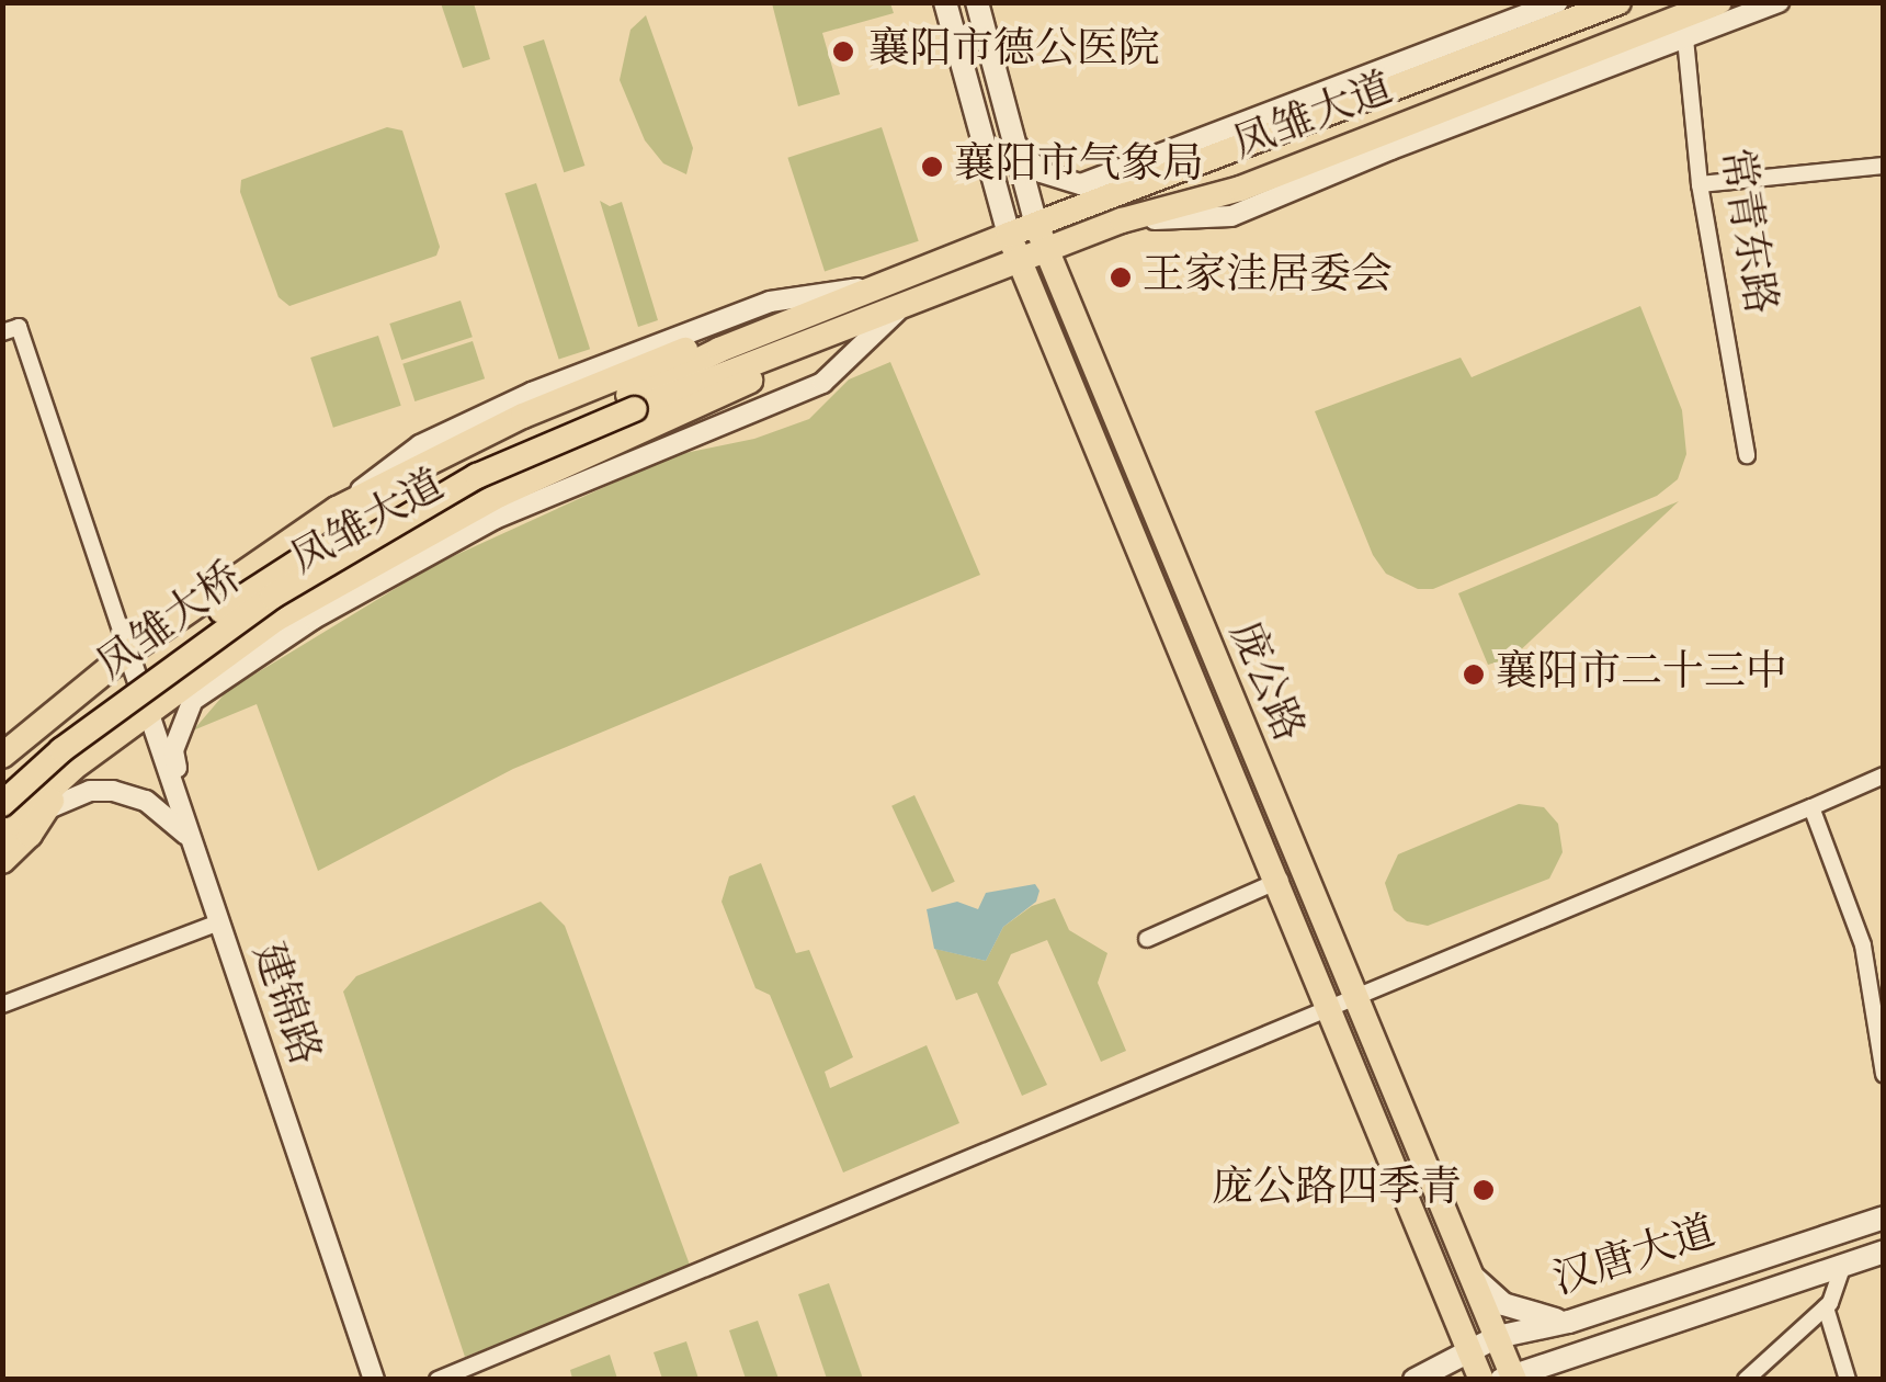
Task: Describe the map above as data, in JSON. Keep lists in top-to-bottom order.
{
  "streets": {
    "main road": [
      "凤雏大道",
      "凤雏大桥",
      "庞公路",
      "汉唐大道"
    ],
    "street": ["常青东路", "建锦路"]
  },
  "crossings": [
    ["凤雏大道", "常青东路"],
    ["凤雏大道", "凤雏大桥"],
    ["凤雏大道", "庞公路"],
    ["凤雏大道", "建锦路"],
    ["庞公路", "汉唐大道"]
  ],
  "places": [
    "襄阳市德公医院",
    "襄阳市气象局",
    "王家洼居委会",
    "襄阳市二十三中",
    "庞公路四季青"
  ]
}
